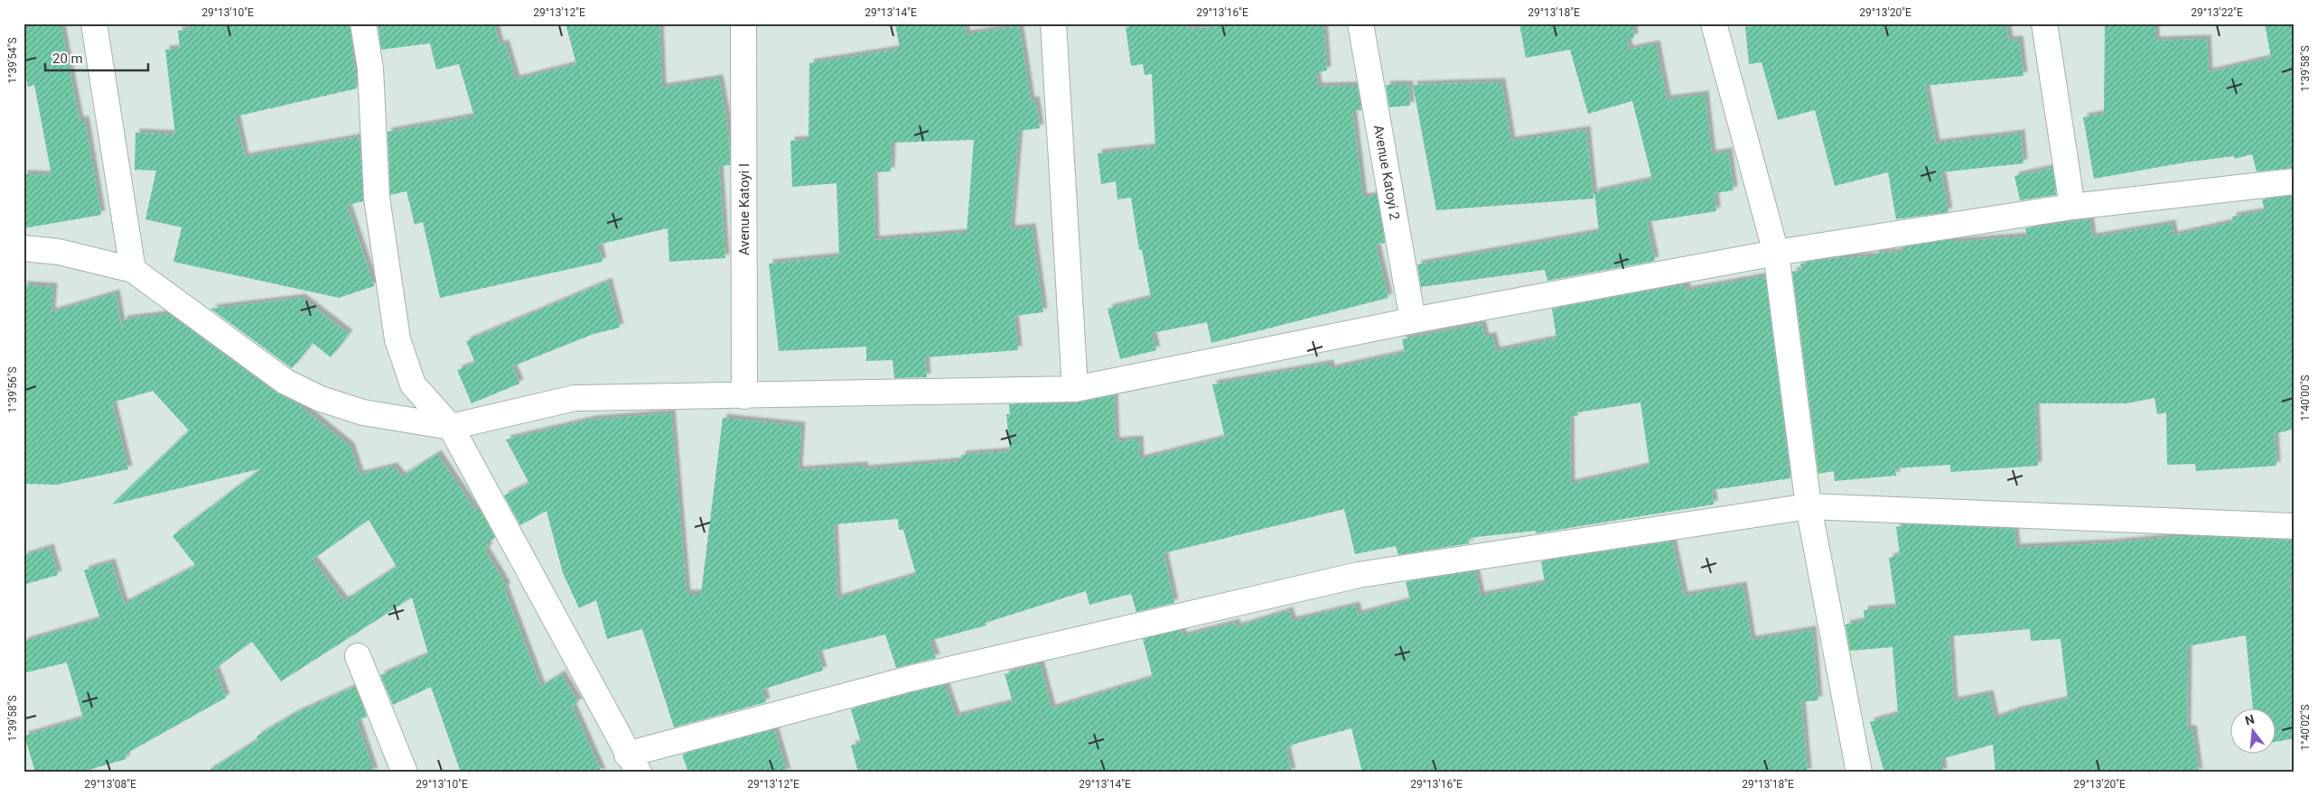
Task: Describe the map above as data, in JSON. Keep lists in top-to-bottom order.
{
  "streets": {
    "street": ["Avenue Katoyi 2", "Avenue Katoyi I"]
  },
  "scale_bar": "20 m",
  "north": "top",
  "coordinates": [
    "29°13'10\"E",
    "29°13'12\"E",
    "29°13'14\"E",
    "29°13'16\"E",
    "29°13'18\"E",
    "29°13'20\"E",
    "29°13'22\"E",
    "1°39'54\"S",
    "1°39'58\"S",
    "1°39'56\"S",
    "1°40'00\"S",
    "1°40'02\"S",
    "29°13'08\"E"
  ]
}
